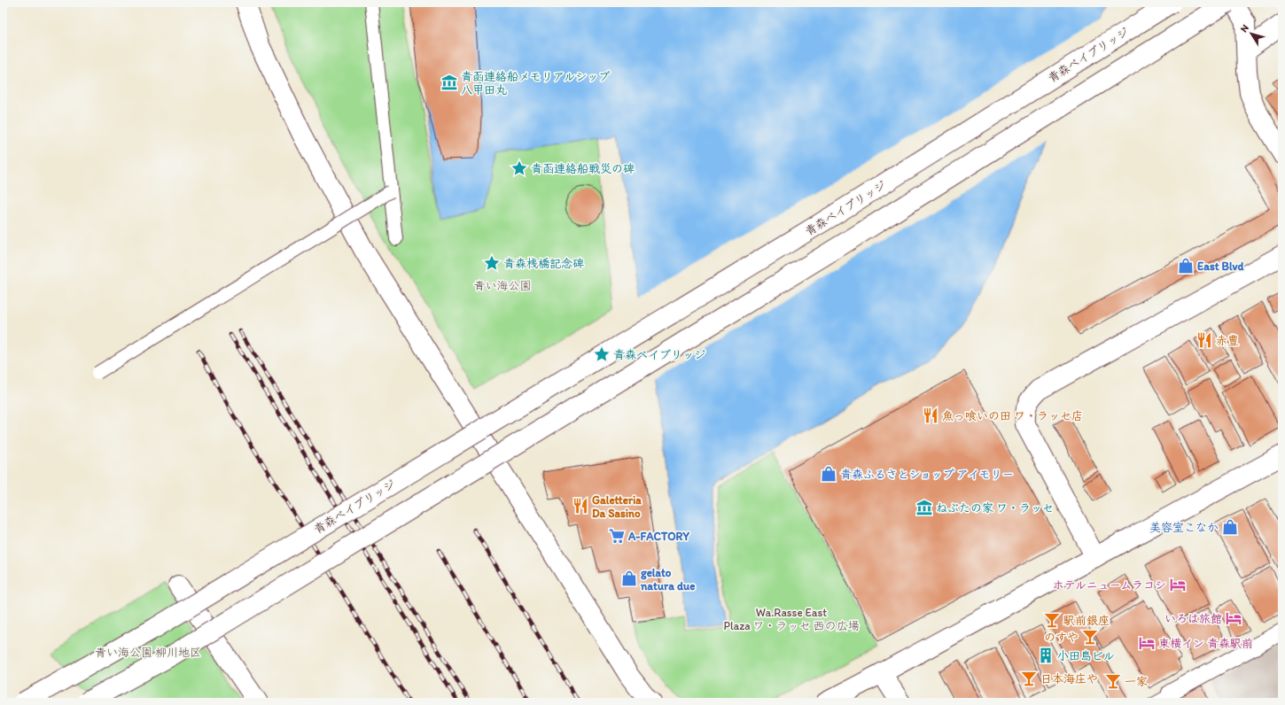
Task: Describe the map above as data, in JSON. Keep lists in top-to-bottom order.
{
  "streets": {
    "street": ["青森ベイブリッジ"]
  },
  "parks": ["青い海公園", "Wa.Rasse East Plaza ワ・ラッセ 西の広場", "青い海公園 柳川地区"],
  "places": {
    "museum": ["青函連絡船メモリアルシップ 八甲田丸", "ねぶたの家 ワ・ラッセ"],
    "place": ["青函連絡船戦災の碑", "青森桟橋記念碑", "青森ベイブリッジ"],
    "shop": [
      "East Blvd",
      "青森ふるさとショップ アイモリー",
      "美容室こなか",
      "gelato natura due"
    ],
    "restaurant": ["赤豊", "魚っ喰いの田 ワ・ラッセ店", "Galetteria Da Sasino"],
    "supermarket": ["A-FACTORY"],
    "hotel": ["ホテルニュームラコシ", "いろは旅館", "東横イン 青森駅前"],
    "bar": [
      "駅前銀座",
      "のすや",
      "日本海庄や",
      "一家"
    ],
    "building": ["小田島ビル"]
  },
  "north": "top left"
}
